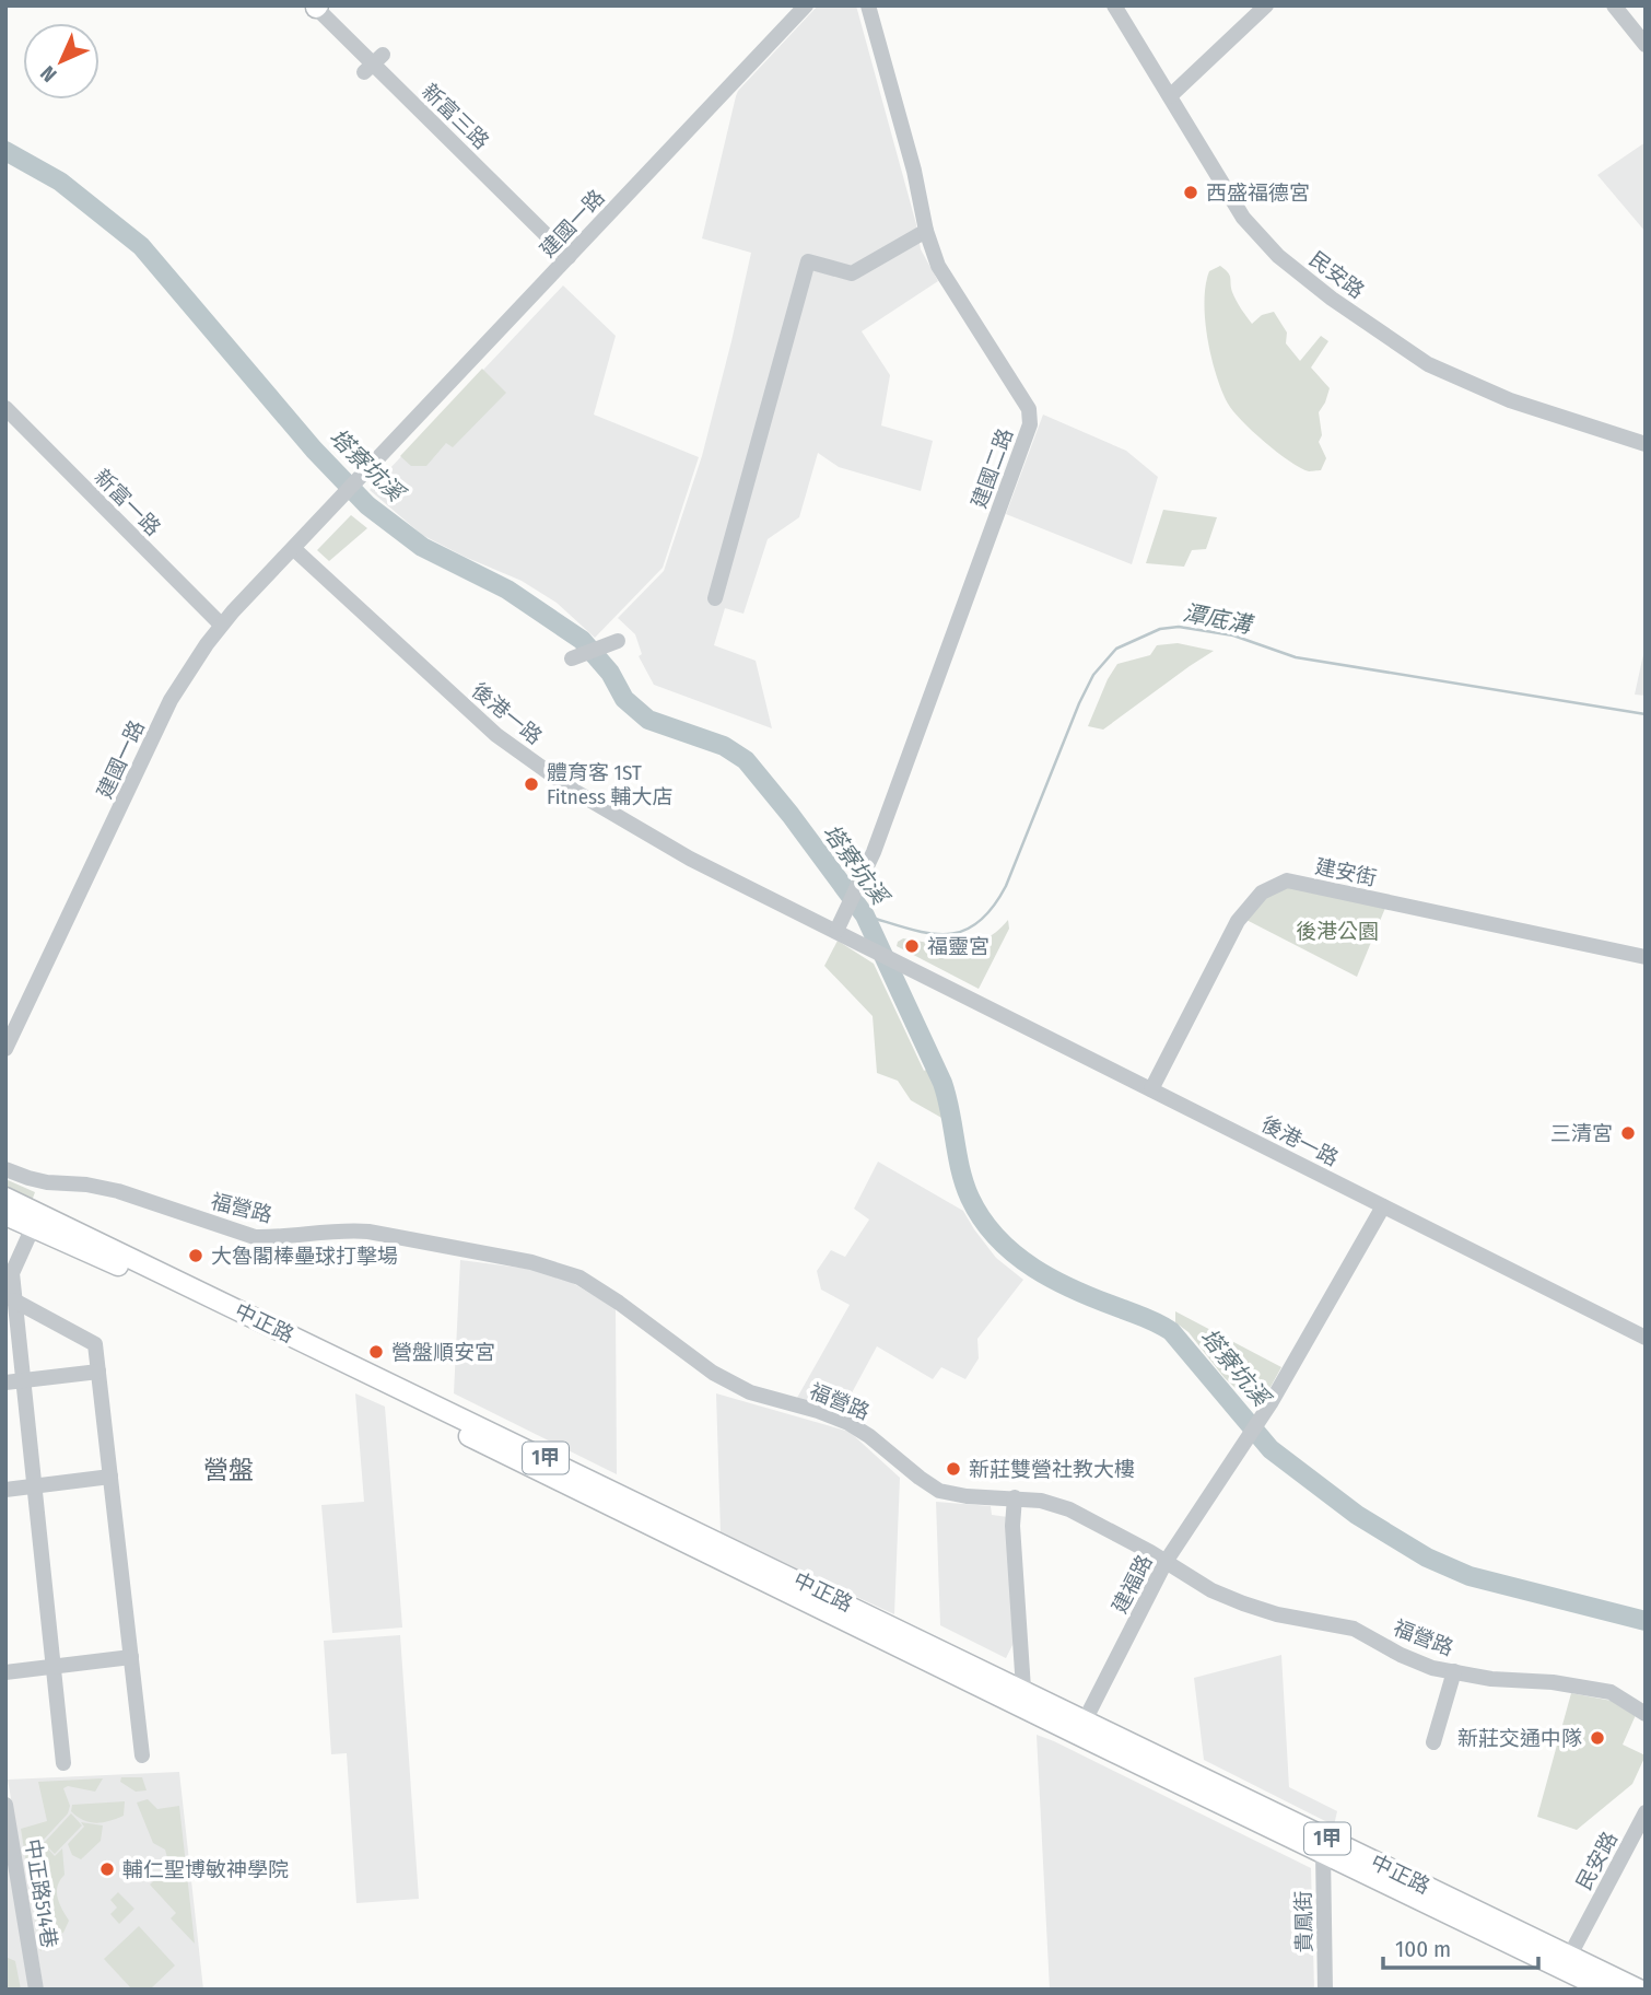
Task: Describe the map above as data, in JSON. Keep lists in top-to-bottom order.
{
  "streets": {
    "main road": ["中正路", "1甲"],
    "street": [
      "新富三路",
      "建國一路",
      "民安路",
      "建國二路",
      "新富一路",
      "後港一路",
      "建安街",
      "福營路",
      "建福路",
      "中正路514巷",
      "貴鳳街"
    ]
  },
  "crossings": [
    ["新富三路", "建國一路"],
    ["建國一路", "新富一路"],
    ["建國一路", "後港一路"],
    ["民安路", "中正路"],
    ["建國二路", "後港一路"],
    ["後港一路", "建安街"],
    ["後港一路", "建福路"],
    ["福營路", "建福路"],
    ["中正路", "建福路"],
    ["中正路", "貴鳳街"]
  ],
  "districts": ["營盤"],
  "water": ["塔寮坑溪", "潭底溝"],
  "parks": ["後港公園"],
  "places": [
    "西盛福德宮",
    "體育客 1ST Fitness 輔大店",
    "福靈宮",
    "三清宮",
    "大魯閣棒壘球打擊場",
    "營盤順安宮",
    "新莊雙營社教大樓",
    "新莊交通中隊",
    "輔仁聖博敏神學院"
  ],
  "scale_bar": "100 m",
  "north": "bottom left"
}
